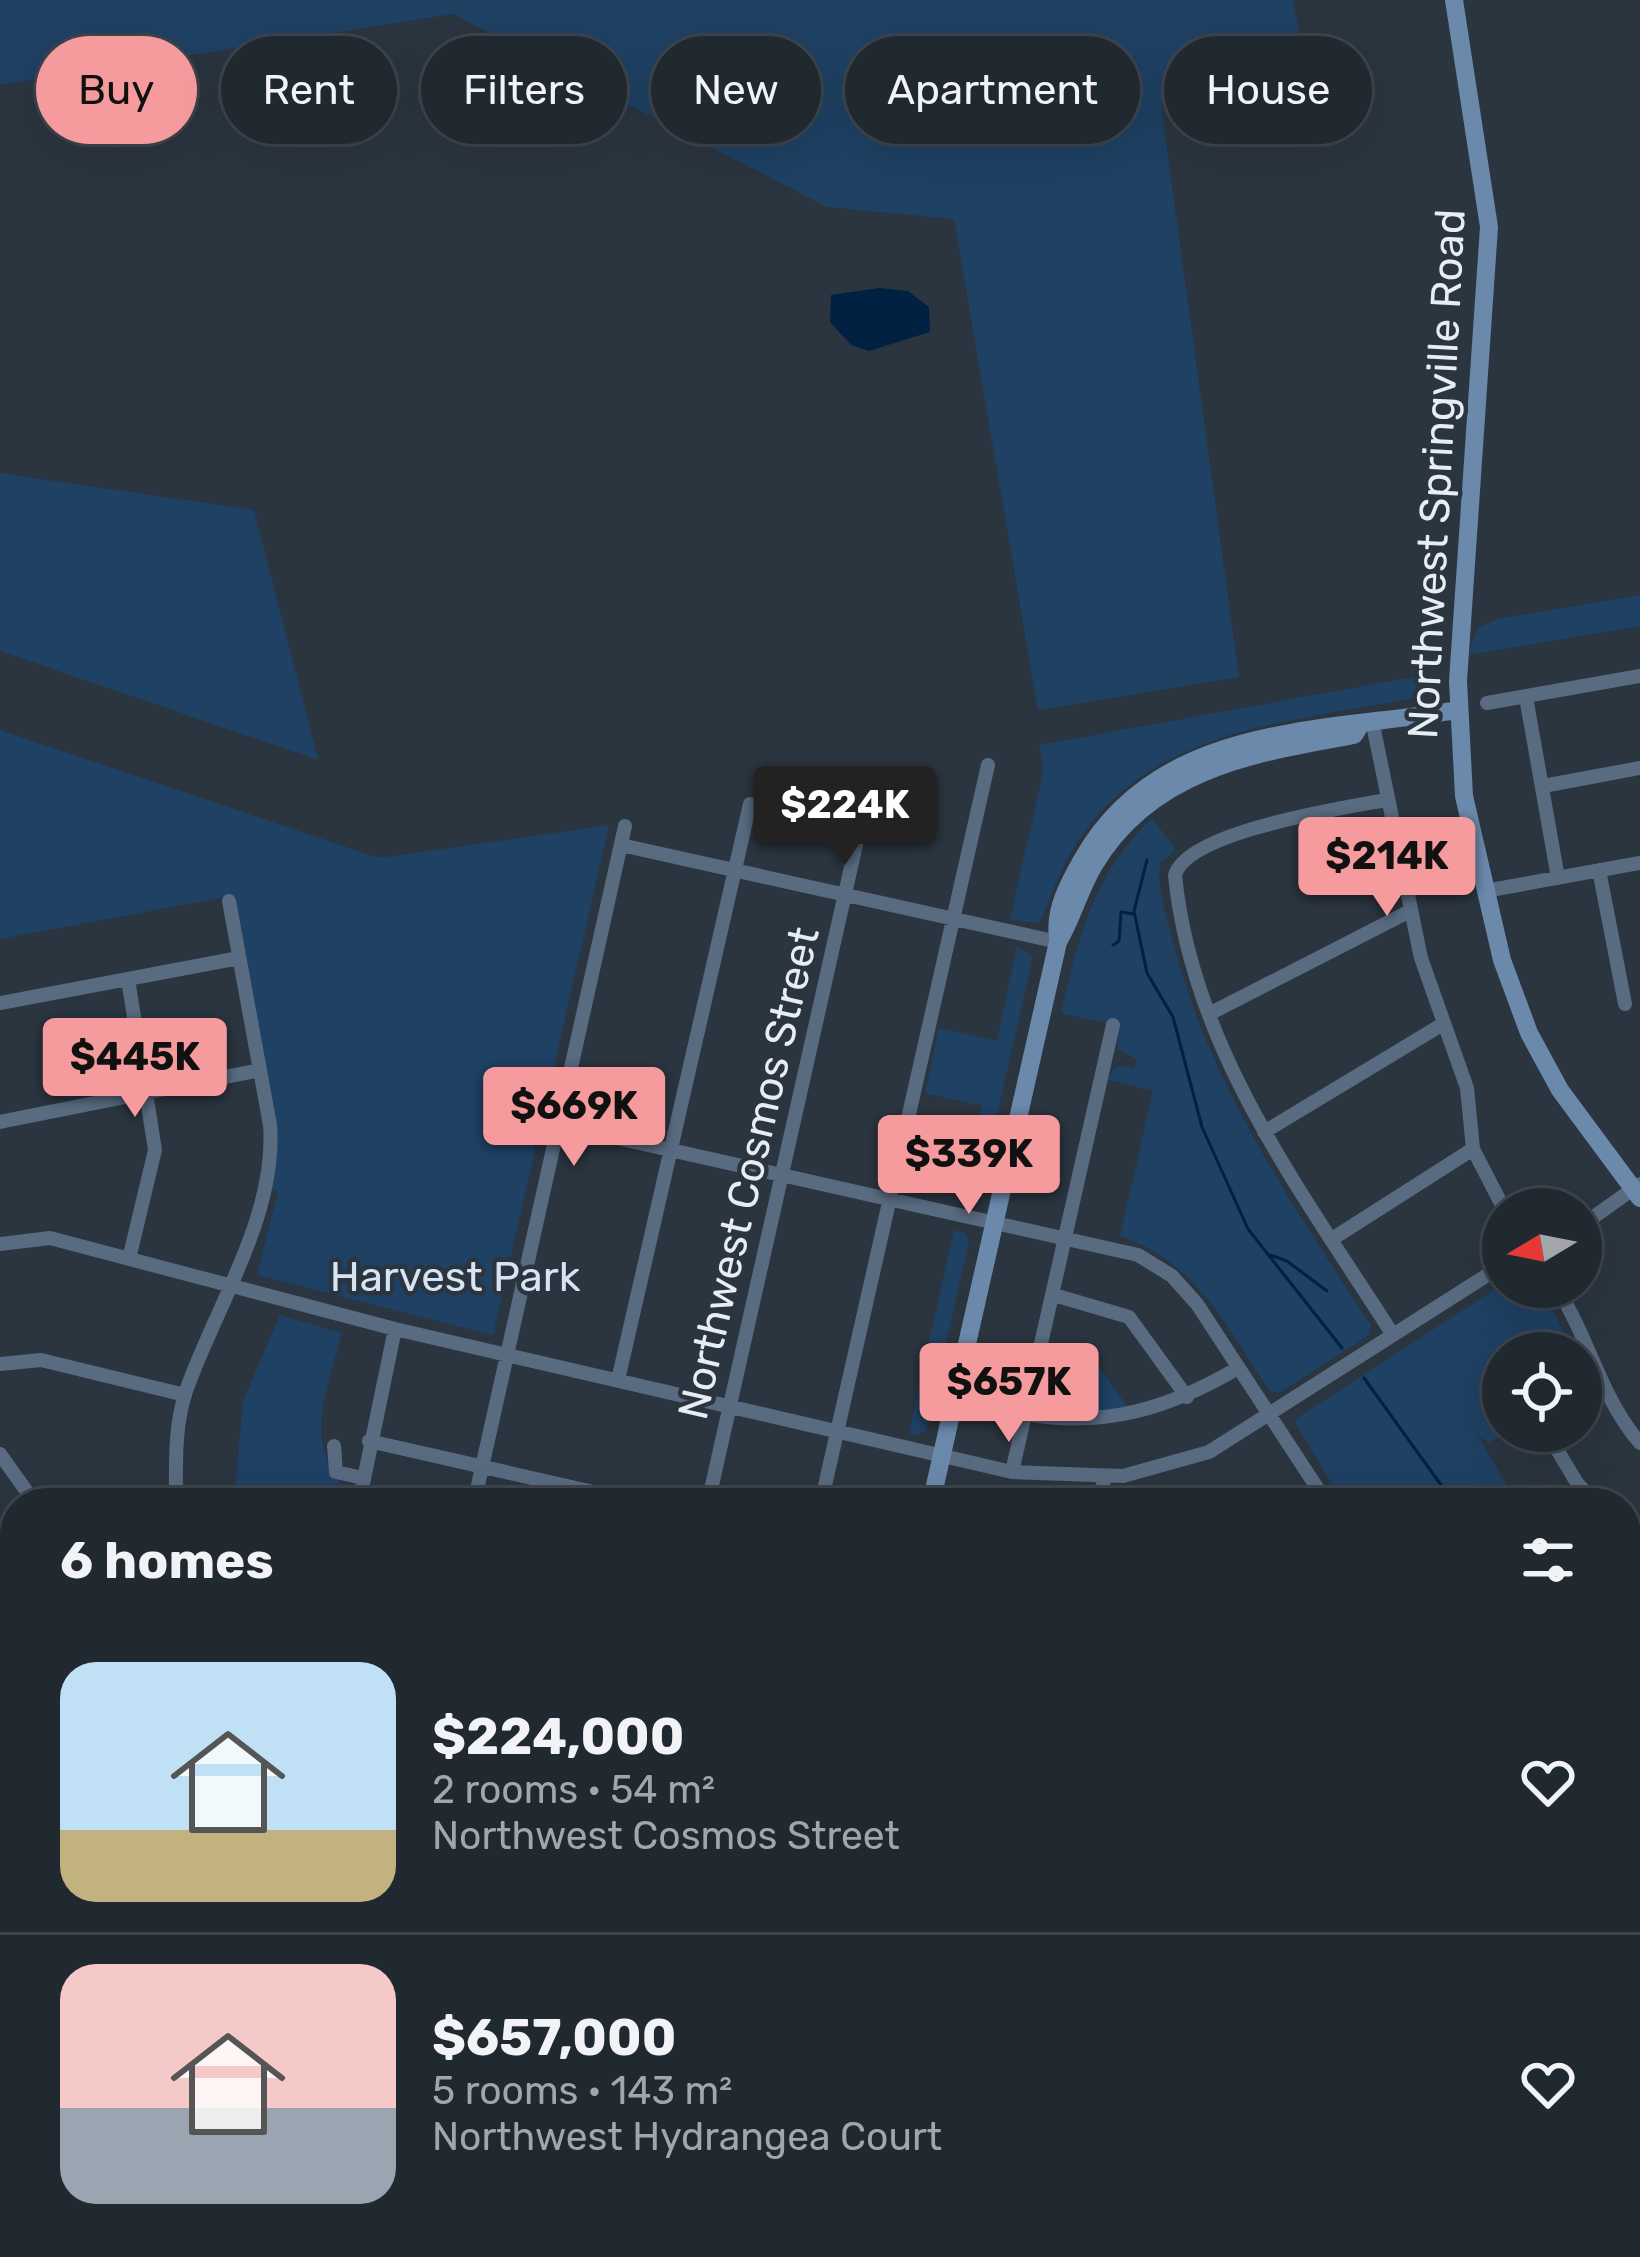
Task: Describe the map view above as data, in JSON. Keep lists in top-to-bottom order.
{
  "streets": {
    "street": ["Northwest Springville Road", "Northwest Cosmos Street"]
  },
  "parks": ["Harvest Park"],
  "north": "left",
  "page": {
    "chip": [
      "Buy",
      "Rent",
      "Filters",
      "New",
      "Apartment",
      "House"
    ],
    "price": [
      "$224K",
      "$214K",
      "$445K",
      "$669K",
      "$339K",
      "$657K"
    ],
    "heading": "6 homes",
    "list": [
      {
        "name": "$224,000",
        "note": "2 rooms · 54 m² · Northwest Cosmos Street"
      },
      {
        "name": "$657,000",
        "note": "5 rooms · 143 m² · Northwest Hydrangea Court"
      }
    ]
  }
}
